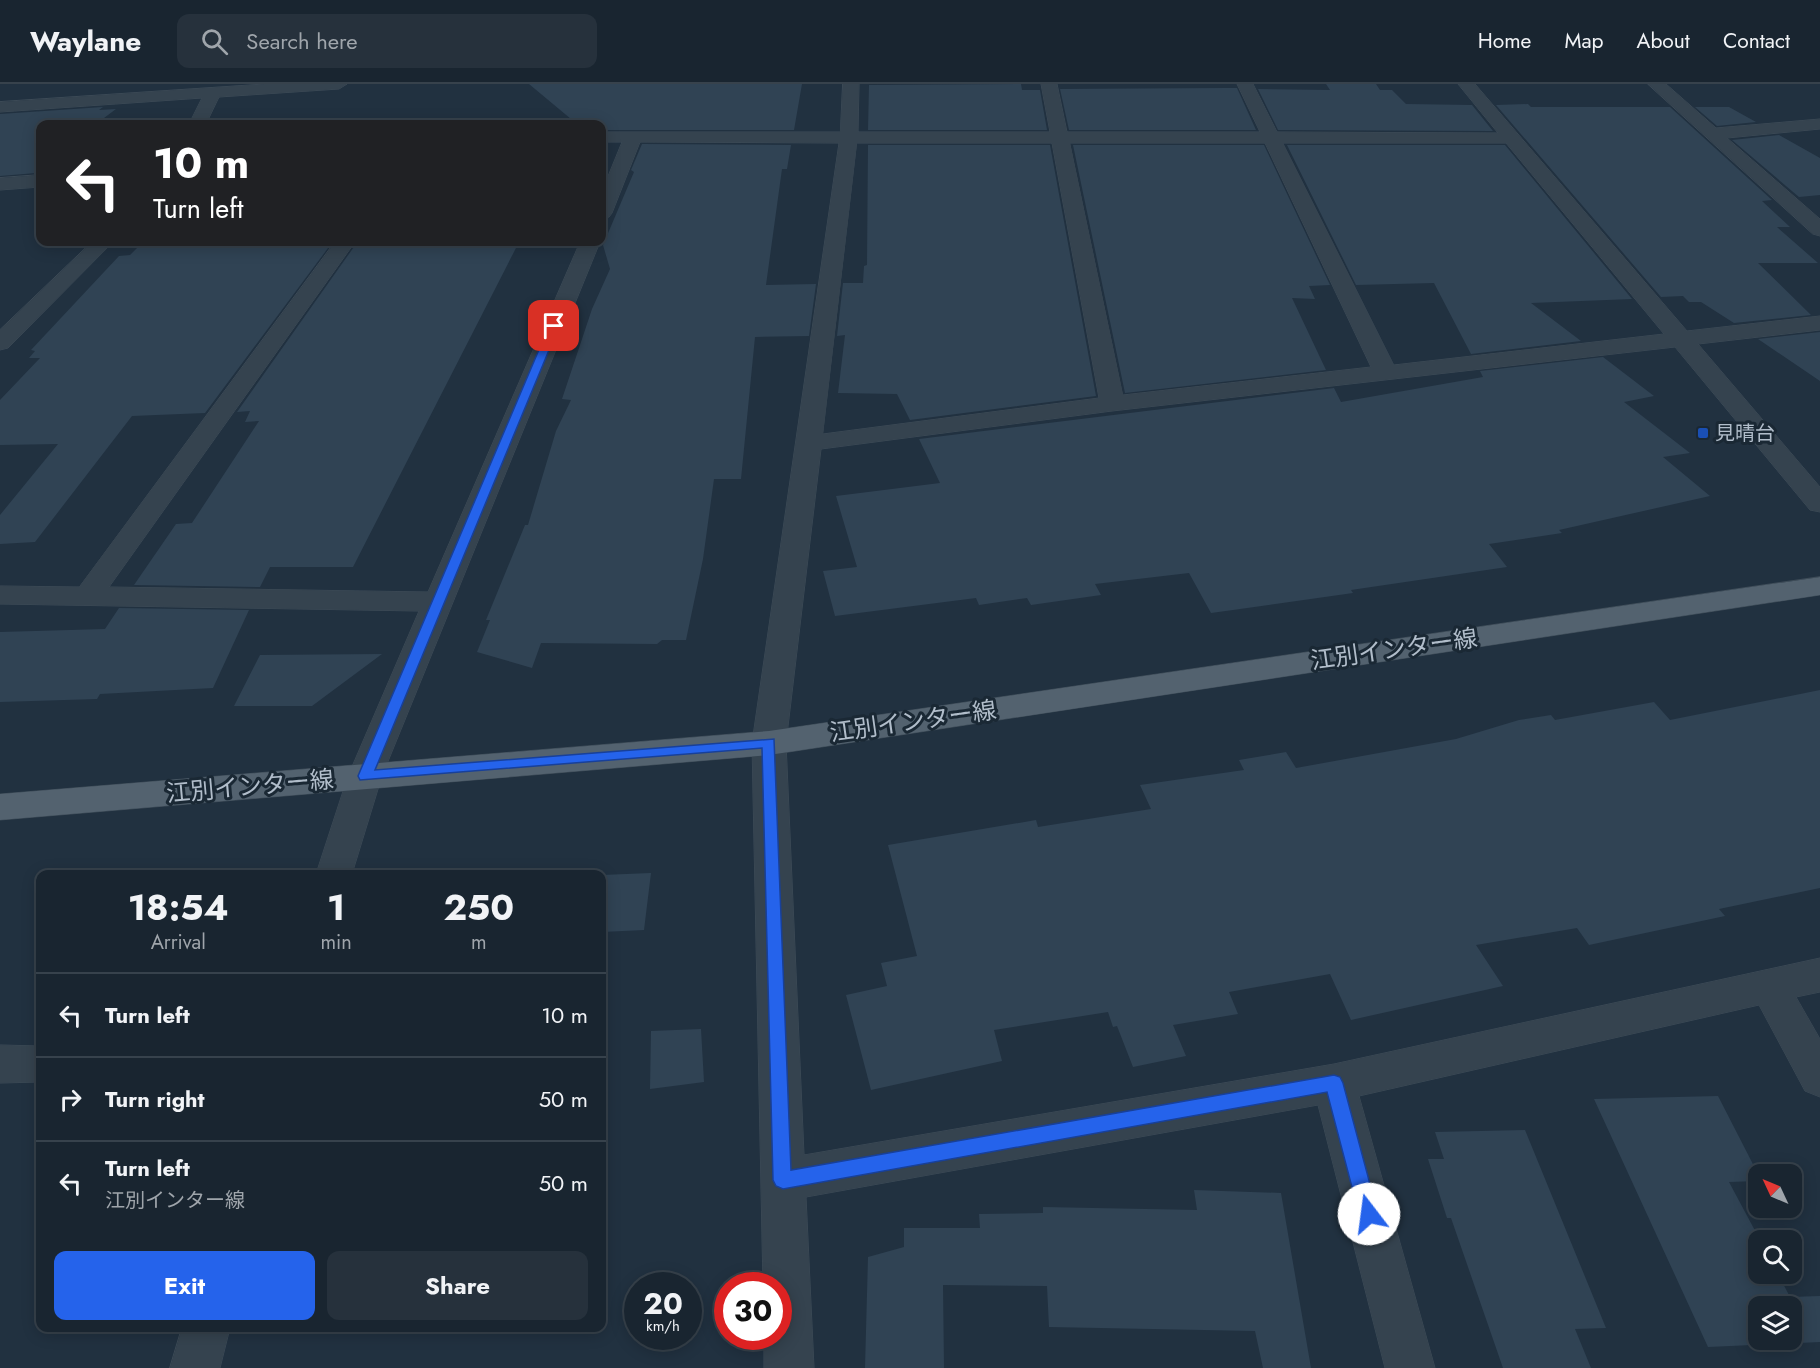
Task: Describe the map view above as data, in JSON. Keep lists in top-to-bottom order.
{
  "streets": {
    "main road": ["江別インター線"]
  },
  "places": {
    "transit": ["見晴台"]
  },
  "north": "top left",
  "page": {
    "header": "Waylane",
    "search": "Search here",
    "nav": [
      "Home",
      "Map",
      "About",
      "Contact"
    ],
    "turn": ["10 m", "Turn left"],
    "eta": [
      "18:54",
      "Arrival",
      "1",
      "min",
      "250",
      "m"
    ],
    "list": [
      {
        "name": "Turn left",
        "value": "10 m"
      },
      {
        "name": "Turn right",
        "value": "50 m"
      },
      {
        "name": "Turn left",
        "note": "江別インター線",
        "value": "50 m"
      }
    ],
    "buttons": ["Exit", "Share"],
    "speed": "20 km/h",
    "limit": "30"
  }
}
